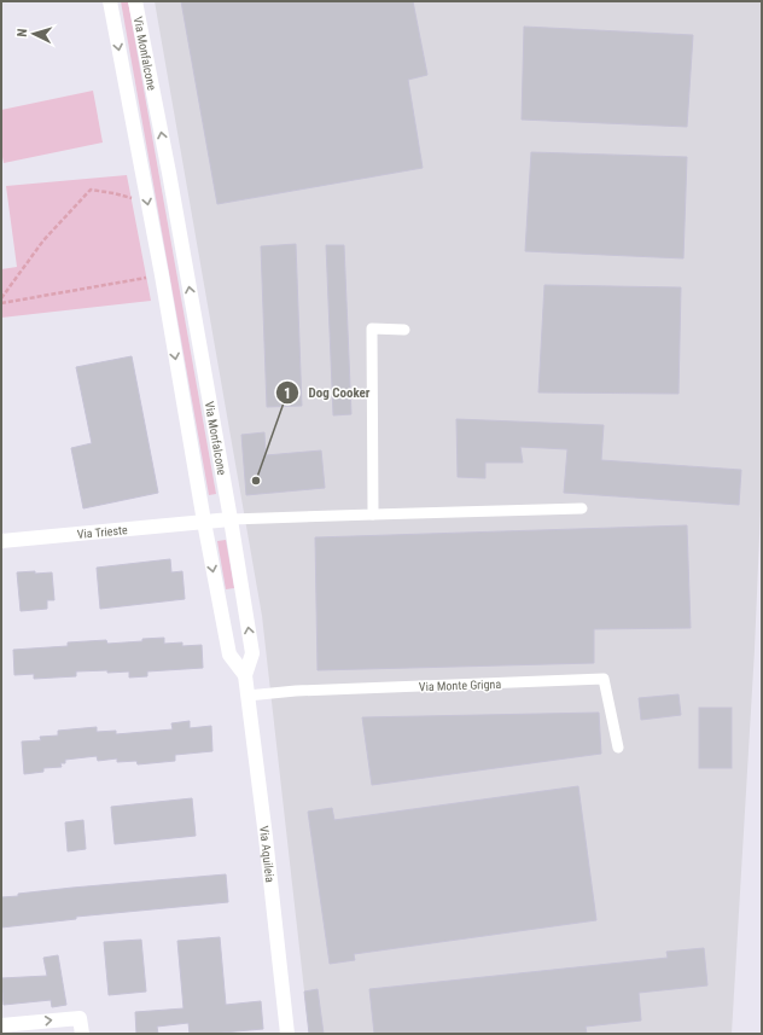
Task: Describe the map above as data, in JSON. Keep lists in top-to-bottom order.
{
  "streets": {
    "street": ["Via Monfalcone", "Via Trieste", "Via Aquileia"],
    "lane": ["Via Monte Grigna"]
  },
  "crossings": [
    ["Via Monfalcone", "Via Trieste"],
    ["Via Trieste", "Via Aquileia"],
    ["Via Monte Grigna", "Via Aquileia"]
  ],
  "places": ["Dog Cooker"],
  "north": "left"
}
